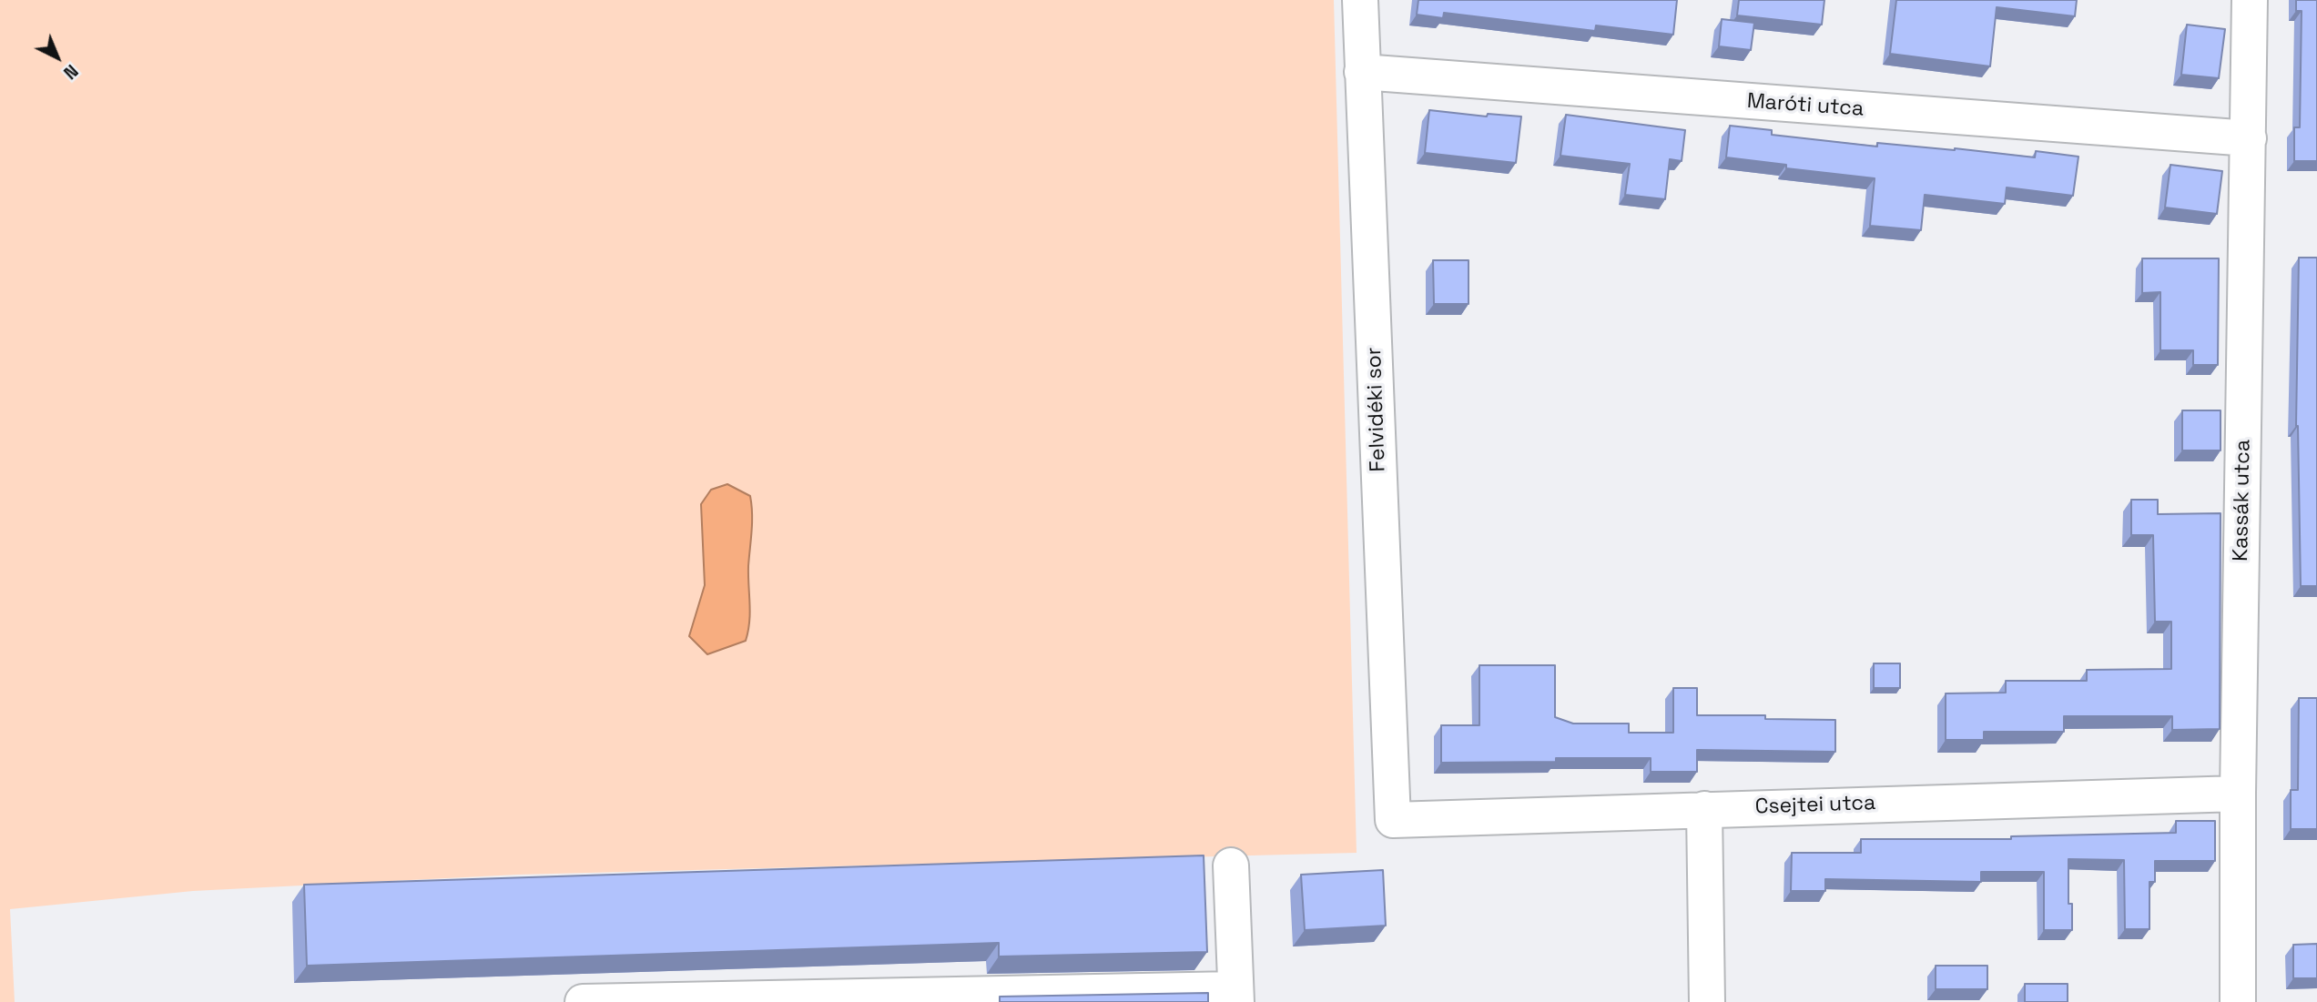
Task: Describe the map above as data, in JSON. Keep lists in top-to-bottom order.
{
  "streets": {
    "street": [
      "Maróti utca",
      "Felvidéki sor",
      "Kassák utca",
      "Csejtei utca"
    ]
  },
  "crossings": [
    ["Maróti utca", "Felvidéki sor"],
    ["Maróti utca", "Kassák utca"],
    ["Felvidéki sor", "Csejtei utca"],
    ["Kassák utca", "Csejtei utca"]
  ],
  "north": "bottom right"
}
